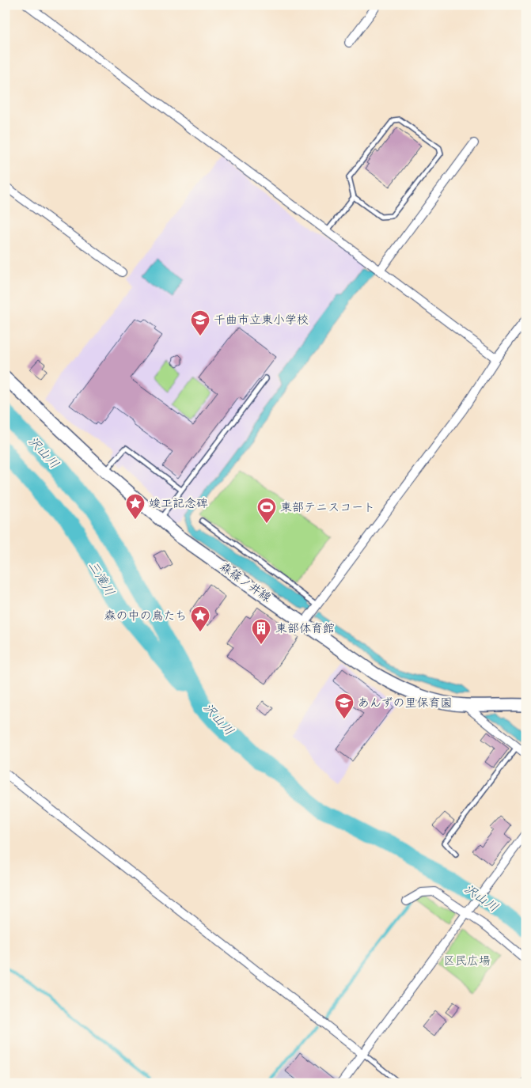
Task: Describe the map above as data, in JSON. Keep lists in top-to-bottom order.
{
  "streets": {
    "main road": ["森篠ノ井線"]
  },
  "water": ["沢山川", "三滝川"],
  "parks": ["区民広場"],
  "places": {
    "school or university": ["千曲市立東小学校", "あんずの里保育園"],
    "place": ["竣工記念碑", "森の中の鳥たち"],
    "sports": ["東部テニスコート"],
    "building": ["東部体育館"]
  }
}
